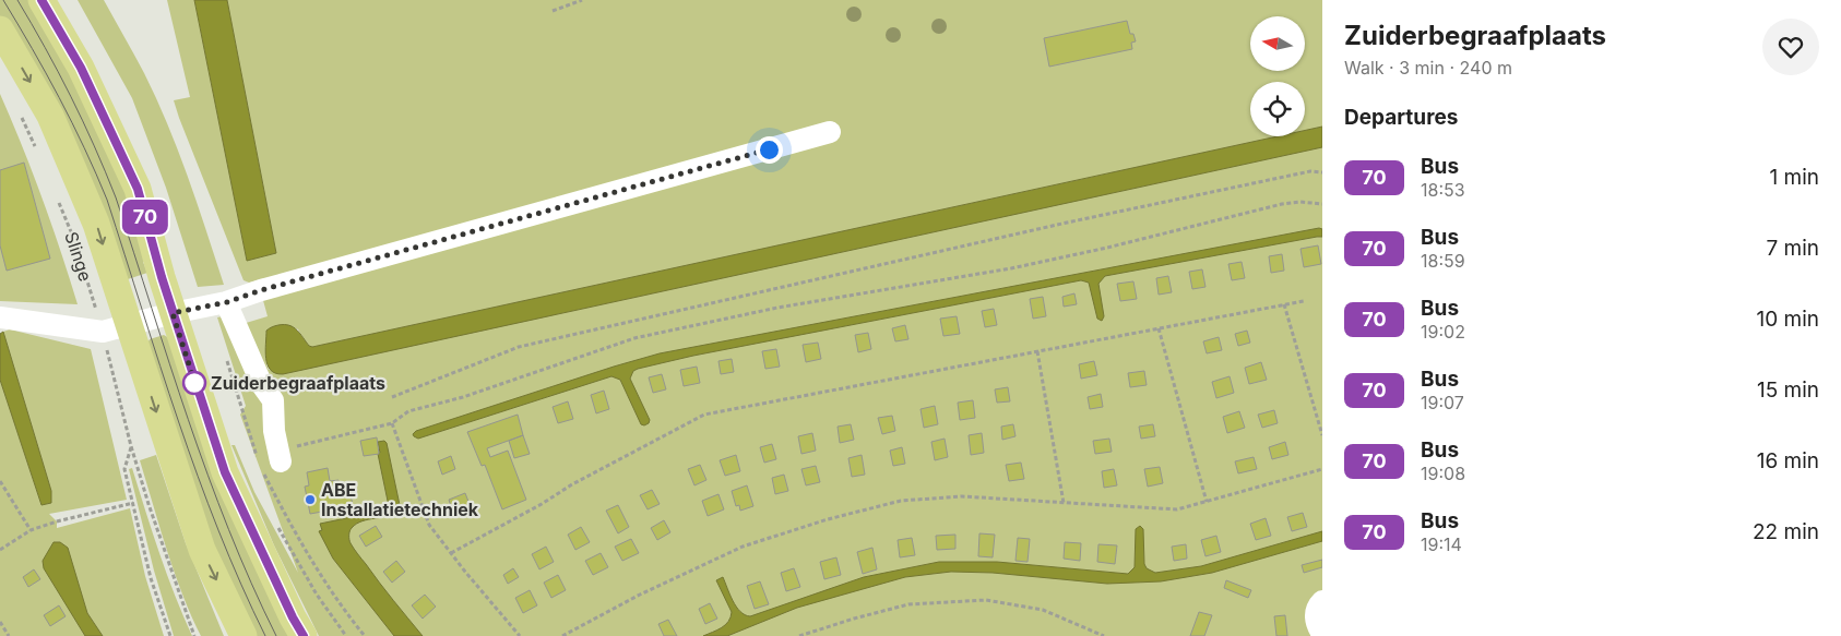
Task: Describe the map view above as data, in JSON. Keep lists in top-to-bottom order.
{
  "streets": {
    "main road": ["Slinge"]
  },
  "places": ["Zuiderbegraafplaats", "ABE Installatietechniek"],
  "lines": ["bus line 70"],
  "north": "left",
  "page": {
    "on_map": "70",
    "heading": [
      ["Zuiderbegraafplaats", "Walk · 3 min · 240 m"],
      "Departures"
    ],
    "list": [
      {
        "mark": "70",
        "name": "Bus",
        "note": "18:53",
        "value": "1 min"
      },
      {
        "mark": "70",
        "name": "Bus",
        "note": "18:59",
        "value": "7 min"
      },
      {
        "mark": "70",
        "name": "Bus",
        "note": "19:02",
        "value": "10 min"
      },
      {
        "mark": "70",
        "name": "Bus",
        "note": "19:07",
        "value": "15 min"
      },
      {
        "mark": "70",
        "name": "Bus",
        "note": "19:08",
        "value": "16 min"
      },
      {
        "mark": "70",
        "name": "Bus",
        "note": "19:14",
        "value": "22 min"
      }
    ]
  }
}
